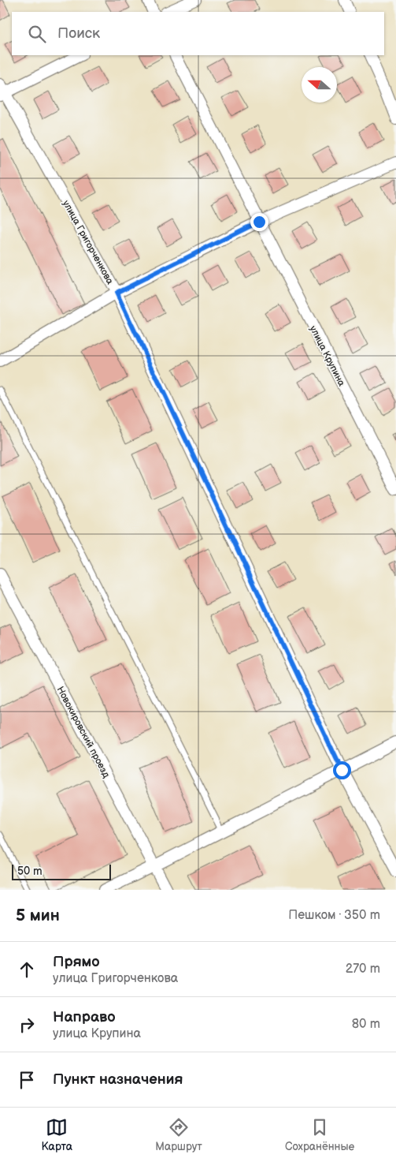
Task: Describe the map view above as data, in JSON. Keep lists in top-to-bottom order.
{
  "streets": {
    "street": ["улица Григорченкова", "улица Крупина", "Новокировский проезд"]
  },
  "scale_bar": "50 m",
  "north": "left",
  "page": {
    "search": "Поиск",
    "scale": "50 m",
    "heading": ["5 мин", "Пешком · 350 m"],
    "list": [
      ["Прямо", "улица Григорченкова", "270 m"],
      ["Направо", "улица Крупина", "80 m"],
      "Пункт назначения"
    ],
    "nav": ["Карта", "Маршрут", "Сохранённые"]
  }
}
